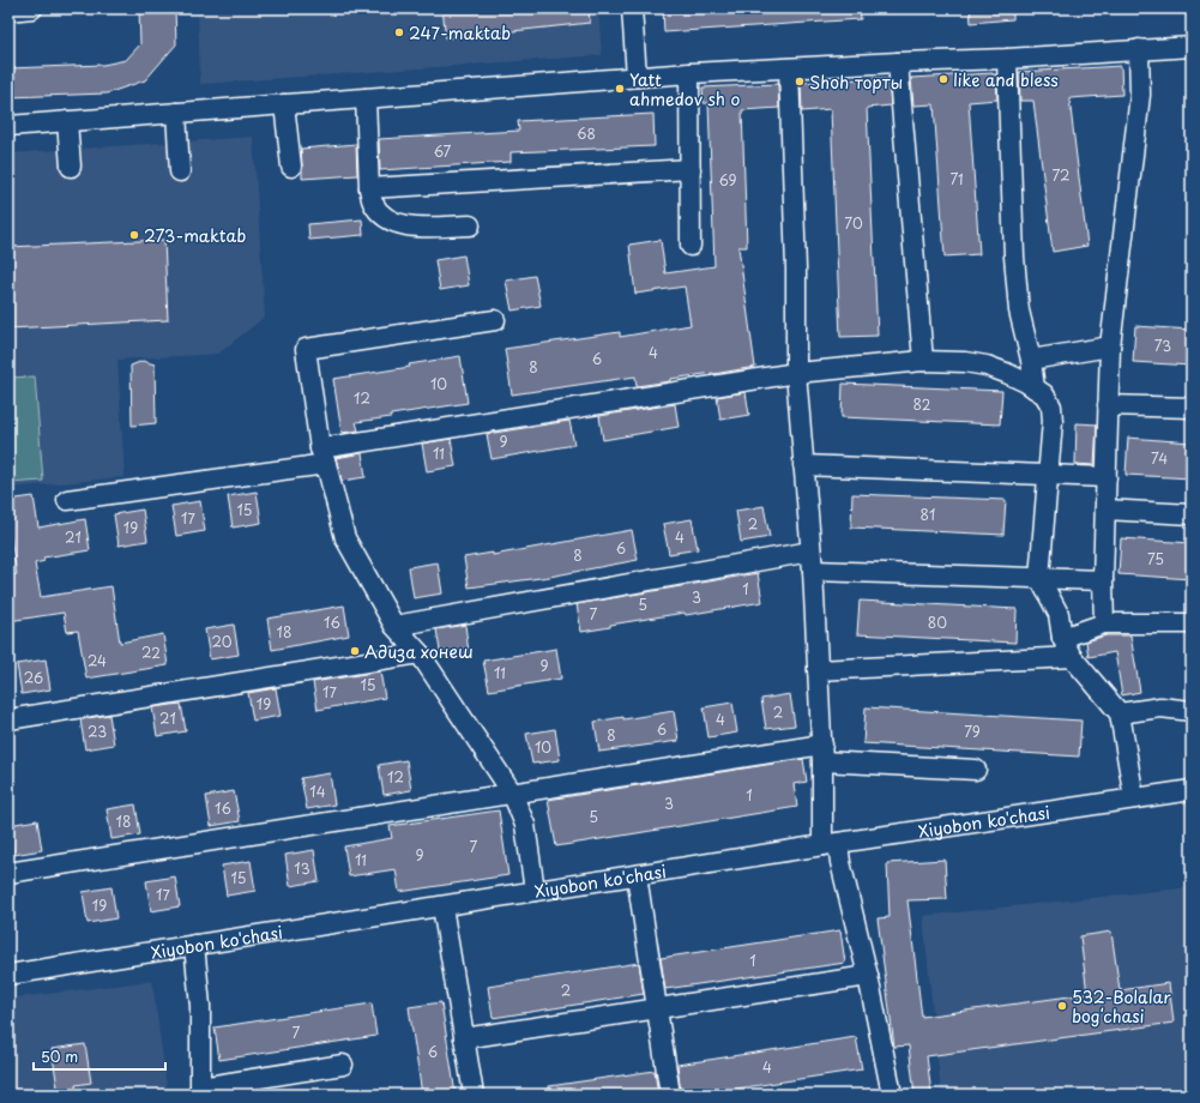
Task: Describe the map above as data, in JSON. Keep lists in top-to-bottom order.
{
  "streets": {
    "street": ["Xiyobon ko'chasi"]
  },
  "places": [
    "247-maktab",
    "like and bless",
    "Shoh торты",
    "Yatt ahmedov sh o",
    "273-maktab",
    "Адиза хонеш",
    "532-Bolalar bogʻchasi"
  ],
  "house_numbers": [
    "68",
    "67",
    "72",
    "71",
    "69",
    "70",
    "73",
    "4",
    "6",
    "8",
    "10",
    "12",
    "82",
    "9",
    "11",
    "74",
    "15",
    "81",
    "17",
    "2",
    "19",
    "21",
    "4",
    "6",
    "8",
    "75",
    "1",
    "3",
    "5",
    "7",
    "16",
    "80",
    "18",
    "20",
    "22",
    "24",
    "9",
    "11",
    "26",
    "15",
    "17",
    "19",
    "2",
    "21",
    "4",
    "6",
    "23",
    "79",
    "8",
    "10",
    "12",
    "14",
    "1",
    "3",
    "16",
    "5",
    "18",
    "7",
    "9",
    "11",
    "13",
    "15",
    "17",
    "19",
    "1",
    "2",
    "7",
    "6",
    "4"
  ],
  "scale_bar": "50 m"
}
